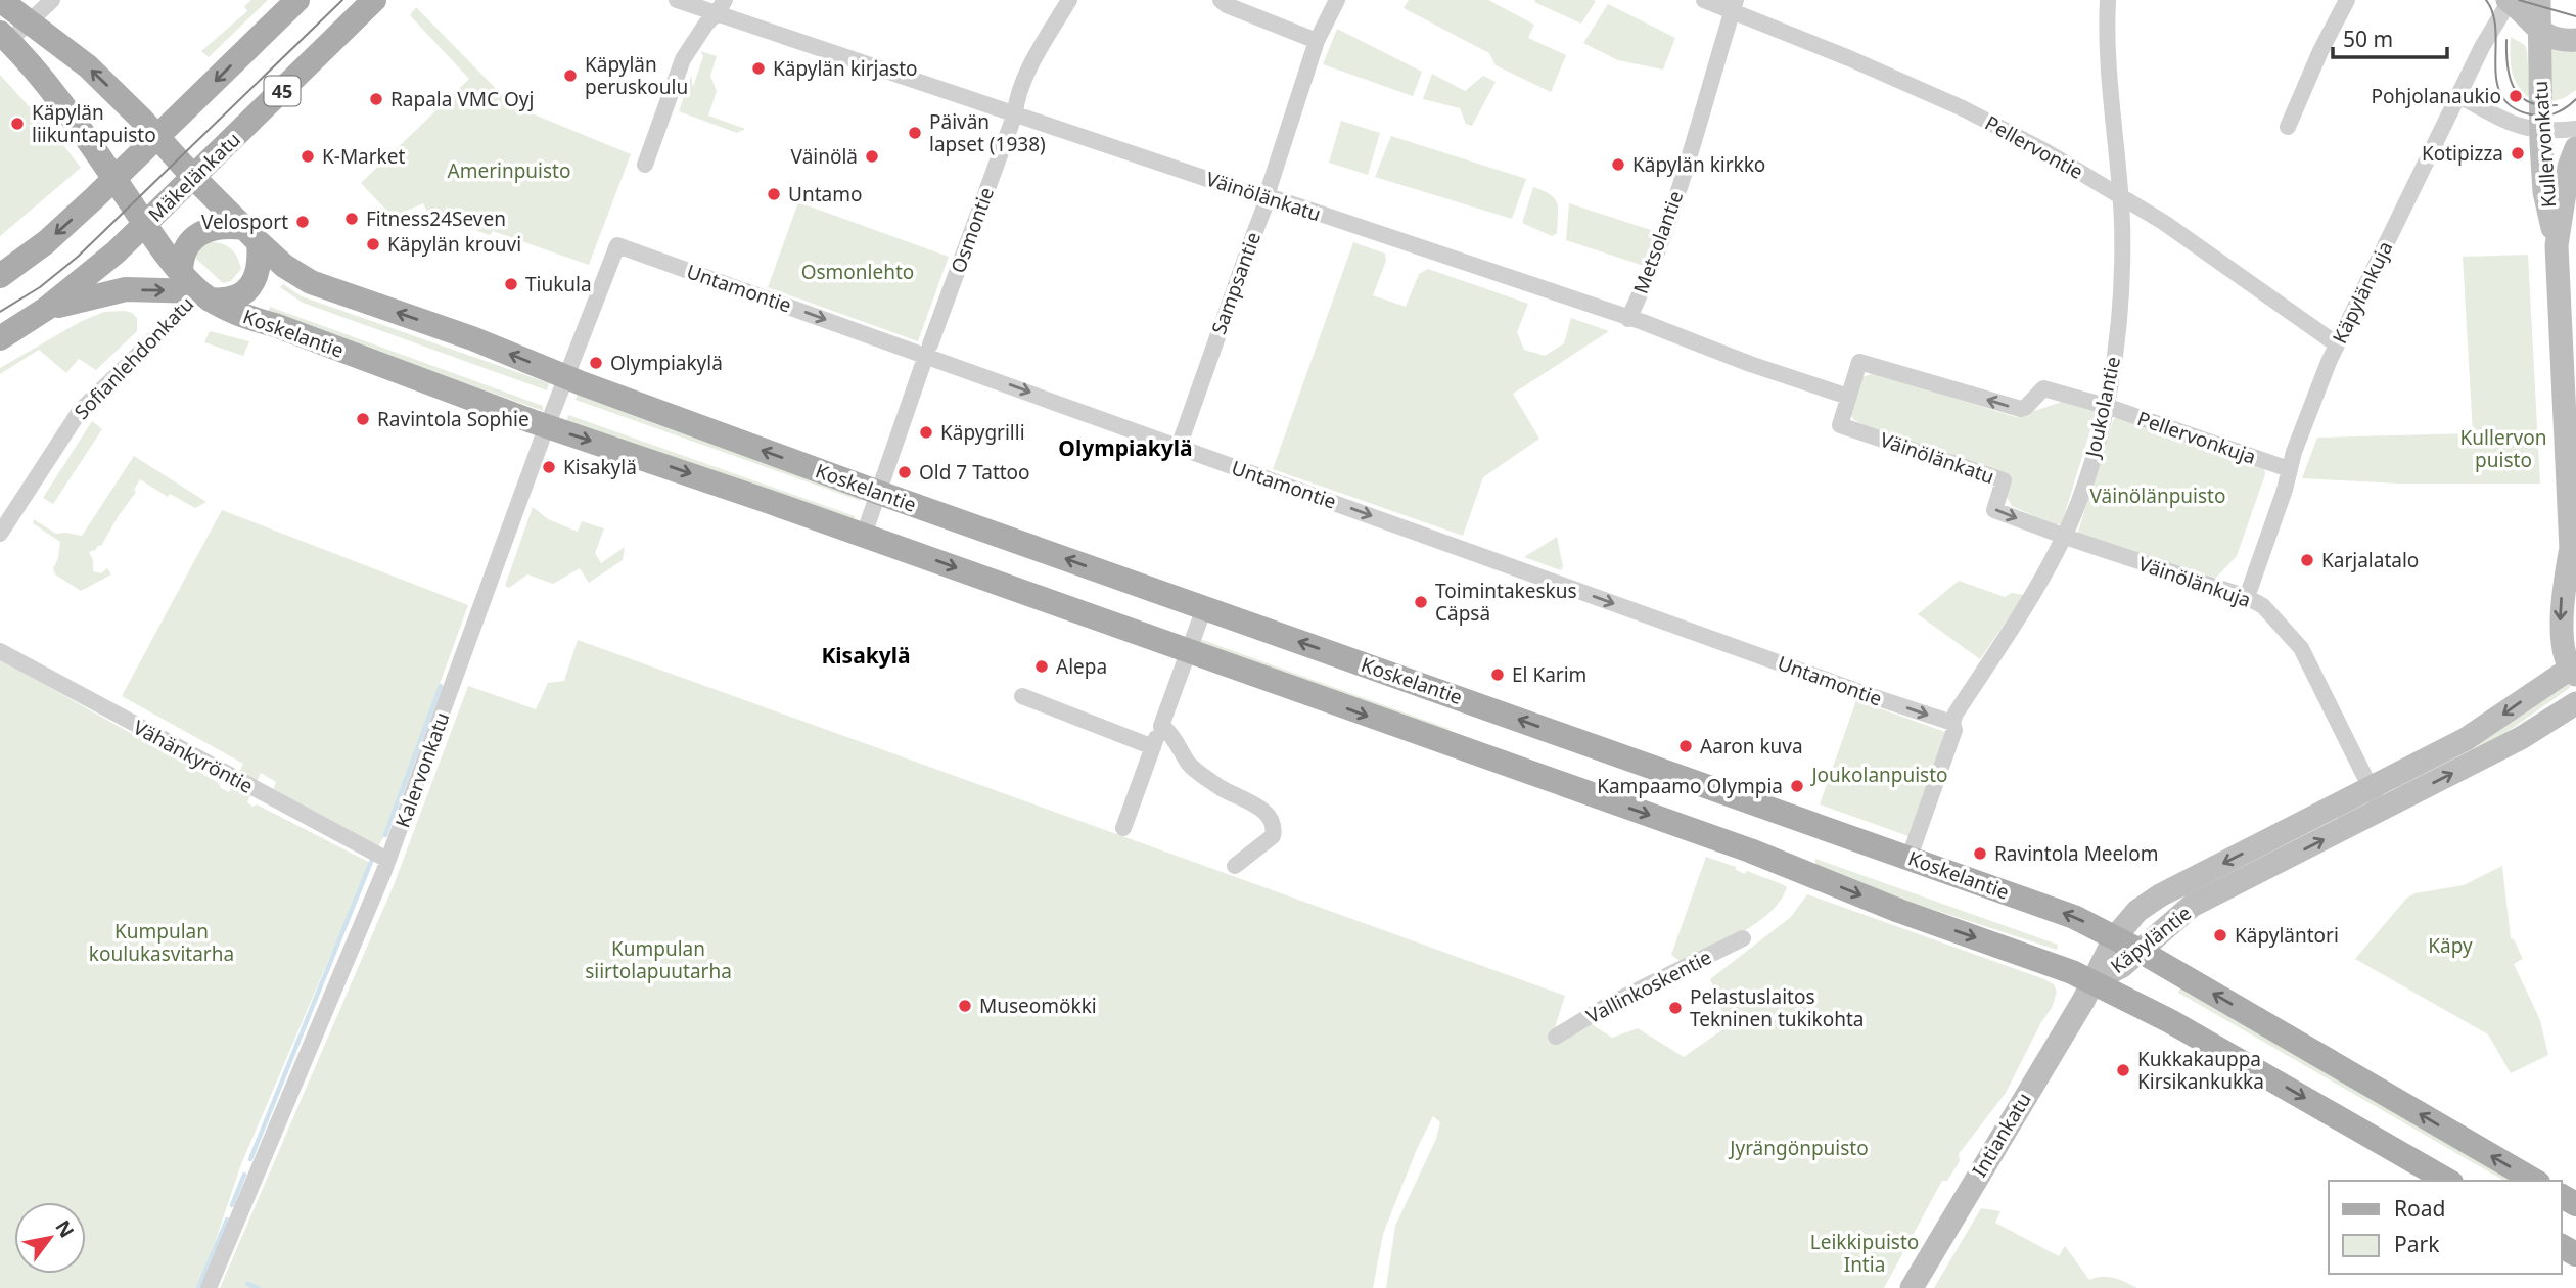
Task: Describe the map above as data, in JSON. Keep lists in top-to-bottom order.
{
  "streets": {
    "main road": [
      "45",
      "Kullervonkatu",
      "Mäkelänkatu",
      "Koskelantie",
      "Käpyläntie",
      "Intiankatu"
    ],
    "street": [
      "Pellervontie",
      "Väinölänkatu",
      "Osmontie",
      "Metsolantie",
      "Sampsantie",
      "Untamontie",
      "Käpylänkuja",
      "Sofianlehdonkatu",
      "Joukolantie",
      "Pellervonkuja",
      "Väinölänkuja",
      "Vähänkyröntie",
      "Kalervonkatu",
      "Vallinkoskentie"
    ]
  },
  "crossings": [
    ["Kullervonkatu", "Käpyläntie"],
    ["Pellervontie", "Metsolantie"],
    ["Pellervontie", "Käpylänkuja"],
    ["Pellervontie", "Joukolantie"],
    ["Mäkelänkatu", "Koskelantie"],
    ["Väinölänkatu", "Osmontie"],
    ["Väinölänkatu", "Metsolantie"],
    ["Väinölänkatu", "Sampsantie"],
    ["Väinölänkatu", "Joukolantie"],
    ["Väinölänkatu", "Pellervonkuja"],
    ["Väinölänkatu", "Väinölänkuja"],
    ["Osmontie", "Untamontie"],
    ["Osmontie", "Koskelantie"],
    ["Sampsantie", "Untamontie"],
    ["Untamontie", "Joukolantie"],
    ["Untamontie", "Kalervonkatu"],
    ["Käpylänkuja", "Pellervonkuja"],
    ["Käpylänkuja", "Väinölänkuja"],
    ["Koskelantie", "Sofianlehdonkatu"],
    ["Koskelantie", "Joukolantie"],
    ["Koskelantie", "Kalervonkatu"],
    ["Koskelantie", "Käpyläntie"],
    ["Koskelantie", "Intiankatu"],
    ["Joukolantie", "Pellervonkuja"],
    ["Joukolantie", "Väinölänkuja"],
    ["Väinölänkuja", "Käpyläntie"],
    ["Vähänkyröntie", "Kalervonkatu"],
    ["Käpyläntie", "Intiankatu"]
  ],
  "one_way": ["Untamontie"],
  "districts": ["Olympiakylä", "Kisakylä"],
  "parks": [
    "Amerinpuisto",
    "Osmonlehto",
    "Kullervon puisto",
    "Väinölänpuisto",
    "Joukolanpuisto",
    "Kumpulan koulukasvitarha",
    "Käpy",
    "Kumpulan siirtolapuutarha",
    "Jyrängönpuisto",
    "Leikkipuisto Intia"
  ],
  "places": [
    "Käpylän kirjasto",
    "Käpylän peruskoulu",
    "Pohjolanaukio",
    "Rapala VMC Oyj",
    "Käpylän liikuntapuisto",
    "Päivän lapset (1938)",
    "Kotipizza",
    "K-Market",
    "Väinölä",
    "Käpylän kirkko",
    "Untamo",
    "Fitness24Seven",
    "Velosport",
    "Käpylän krouvi",
    "Tiukula",
    "Olympiakylä",
    "Ravintola Sophie",
    "Käpygrilli",
    "Kisakylä",
    "Old 7 Tattoo",
    "Karjalatalo",
    "Toimintakeskus Cäpsä",
    "Alepa",
    "El Karim",
    "Aaron kuva",
    "Kampaamo Olympia",
    "Ravintola Meelom",
    "Käpyläntori",
    "Museomökki",
    "Pelastuslaitos Tekninen tukikohta",
    "Kukkakauppa Kirsikankukka"
  ],
  "legend": ["Road", "Park"],
  "scale_bar": "50 m",
  "north": "top right"
}
